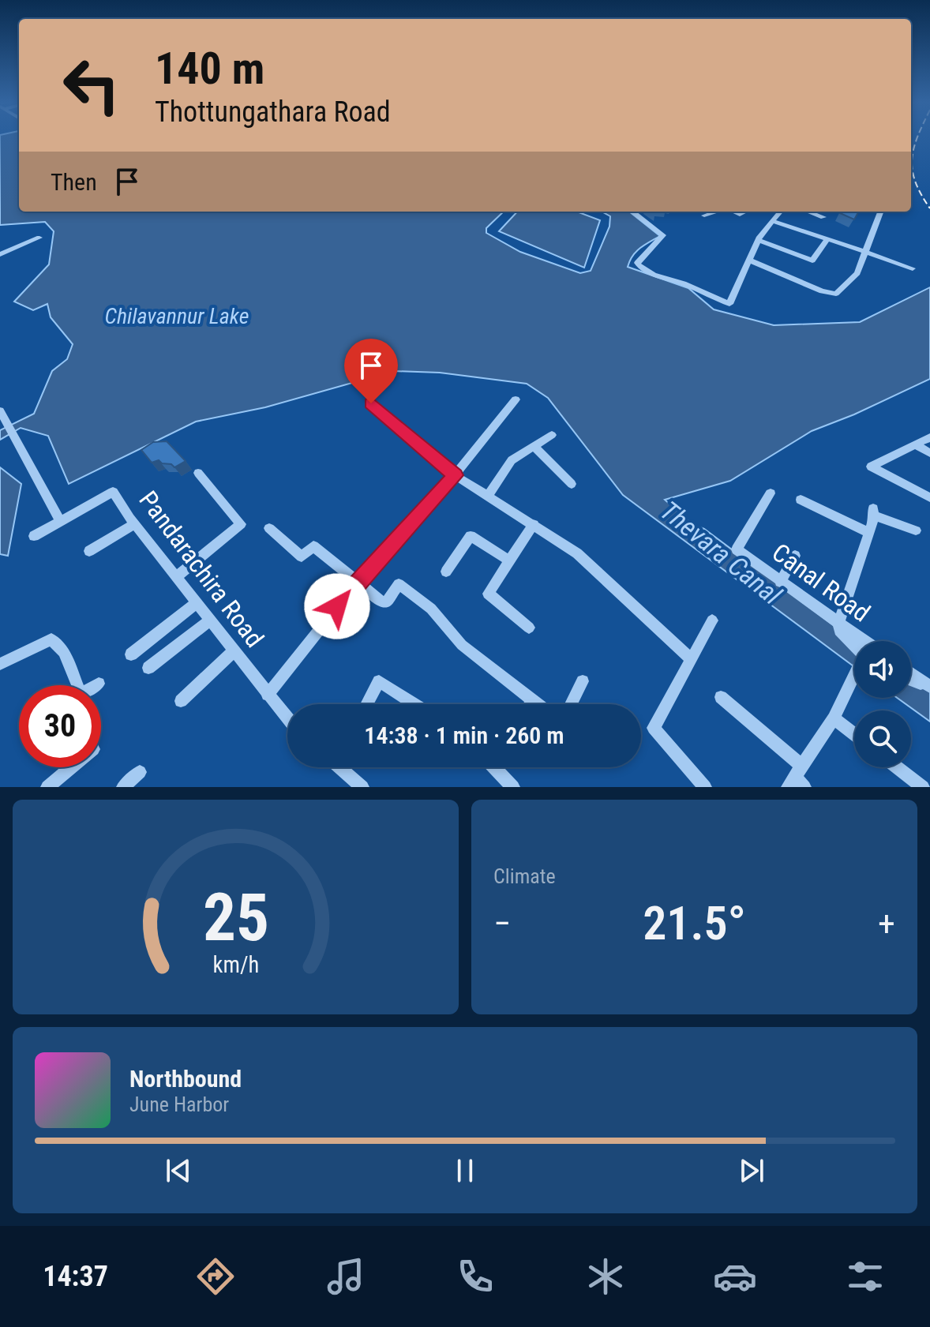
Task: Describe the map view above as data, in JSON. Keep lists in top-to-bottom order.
{
  "streets": {
    "street": ["Pandarachira Road", "Canal Road"]
  },
  "water": ["Chilavannur Lake", "Thevara Canal"],
  "page": {
    "turn": ["140 m", "Thottungathara Road"],
    "then": "Then",
    "limit": "30",
    "trip": "14:38 · 1 min · 260 m",
    "tile": "Climate",
    "heat": ["−", "21.5°", "+"],
    "song": ["Northbound", "June Harbor"],
    "tabs": "14:37",
    "gauge": ["25", "km/h"]
  }
}
